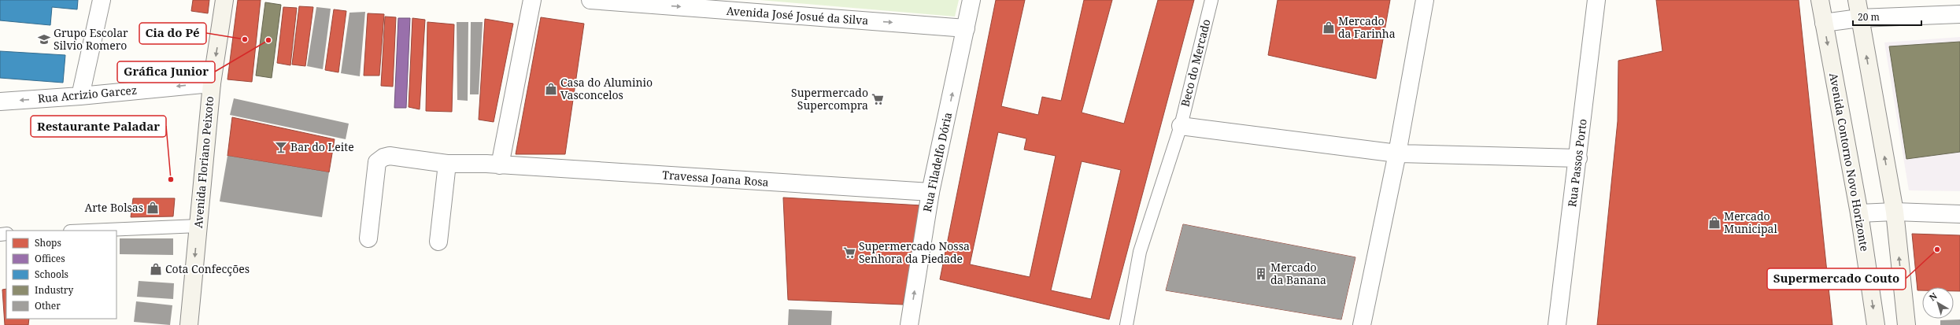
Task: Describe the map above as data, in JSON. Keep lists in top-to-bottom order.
{
  "streets": {
    "main road": ["Avenida Floriano Peixoto", "Avenida Contorno Novo Horizonte"],
    "street": [
      "Avenida José Josué da Silva",
      "Rua Acrizio Garcez",
      "Rua Filadelfo Dória",
      "Rua Passos Porto",
      "Travessa Joana Rosa"
    ],
    "lane": ["Beco do Mercado"]
  },
  "crossings": [
    ["Avenida José Josué da Silva", "Rua Filadelfo Dória"],
    ["Rua Acrizio Garcez", "Avenida Floriano Peixoto"],
    ["Rua Filadelfo Dória", "Travessa Joana Rosa"]
  ],
  "one_way": [
    "Avenida José Josué da Silva",
    "Rua Acrizio Garcez",
    "Avenida Floriano Peixoto",
    "Rua Filadelfo Dória"
  ],
  "places": {
    "shop": [
      "Mercado da Farinha",
      "Casa do Aluminio Vasconcelos",
      "Arte Bolsas",
      "Mercado Municipal",
      "Cota Confecções"
    ],
    "school or university": ["Grupo Escolar Silvio Romero"],
    "other": [
      "Cia do Pé",
      "Gráfica Junior",
      "Restaurante Paladar",
      "Supermercado Couto"
    ],
    "supermarket": ["Supermercado Supercompra", "Supermercado Nossa Senhora da Piedade"],
    "bar": ["Bar do Leite"],
    "building": ["Mercado da Banana"]
  },
  "legend": [
    "Shops",
    "Offices",
    "Schools",
    "Industry",
    "Other"
  ],
  "scale_bar": "20 m",
  "north": "top left"
}
